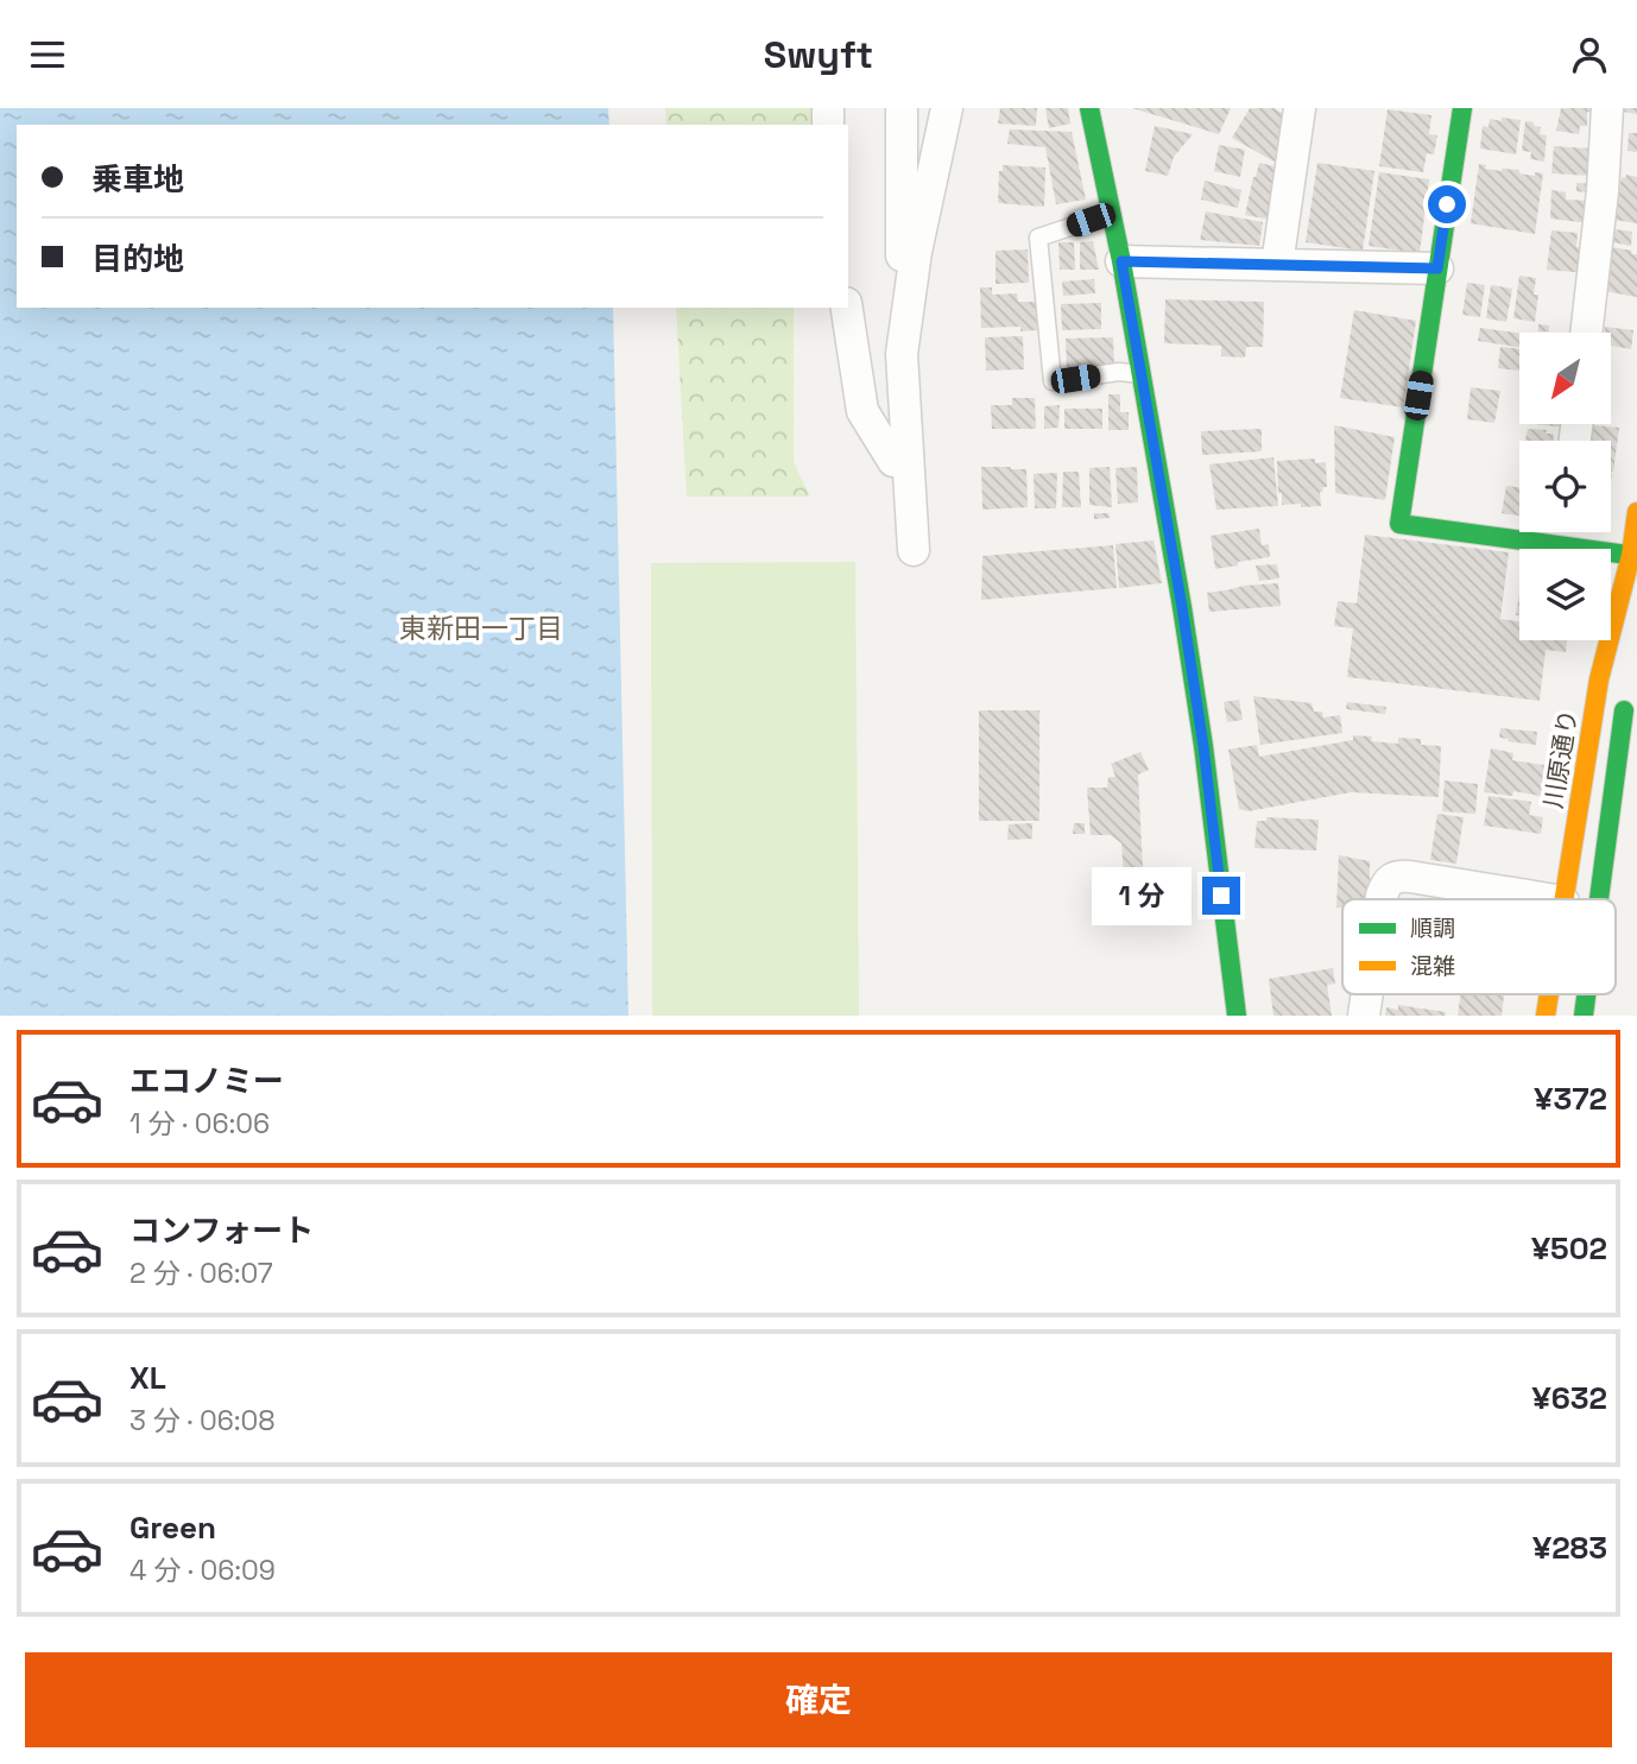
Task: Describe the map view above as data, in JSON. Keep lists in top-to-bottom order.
{
  "streets": {
    "street": ["川原通り"]
  },
  "districts": ["東新田一丁目"],
  "legend": ["順調", "混雑"],
  "north": "bottom left",
  "page": {
    "header": "Swyft",
    "banner": ["乗車地", "目的地"],
    "bubble": "1 分",
    "list": [
      {
        "name": "エコノミー",
        "note": "1 分 · 06:06",
        "value": "¥372"
      },
      {
        "name": "コンフォート",
        "note": "2 分 · 06:07",
        "value": "¥502"
      },
      {
        "name": "XL",
        "note": "3 分 · 06:08",
        "value": "¥632"
      },
      {
        "name": "Green",
        "note": "4 分 · 06:09",
        "value": "¥283"
      }
    ],
    "buttons": "確定"
  }
}
